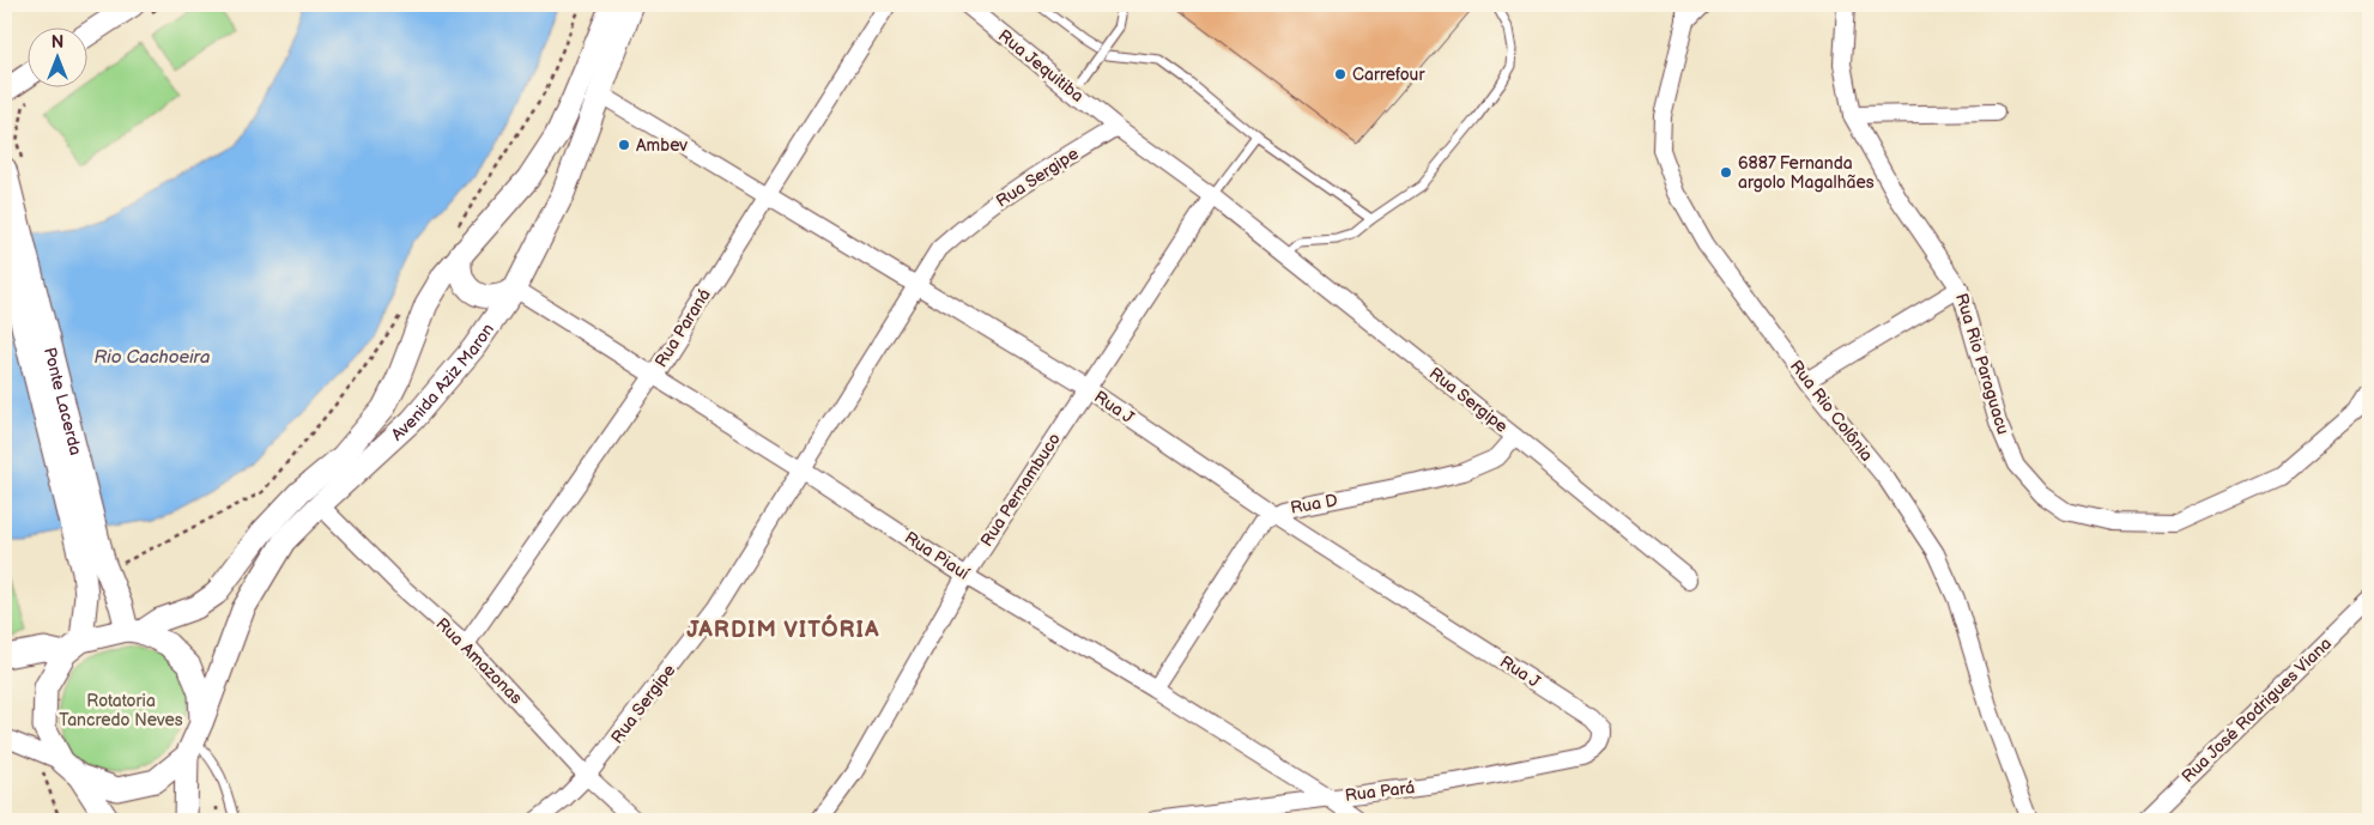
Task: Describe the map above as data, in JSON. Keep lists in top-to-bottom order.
{
  "streets": {
    "main road": ["Avenida Aziz Maron", "Ponte Lacerda"],
    "street": [
      "Rua Jequitiba",
      "Rua Sergipe",
      "Rua Paraná",
      "Rua Rio Paraguacu",
      "Rua J",
      "Rua Rio Colônia",
      "Rua Pernambuco",
      "Rua D",
      "Rua Piauí",
      "Rua Amazonas",
      "Rua José Rodrigues Viana",
      "Rua Pará"
    ]
  },
  "crossings": [
    ["Rua Jequitiba", "Rua Sergipe"],
    ["Rua Sergipe", "Rua J"],
    ["Rua Sergipe", "Rua Pernambuco"],
    ["Rua Sergipe", "Rua D"],
    ["Rua Sergipe", "Rua Piauí"],
    ["Rua Sergipe", "Rua Amazonas"],
    ["Rua Paraná", "Rua J"],
    ["Rua Paraná", "Rua Piauí"],
    ["Rua Paraná", "Rua Amazonas"],
    ["Avenida Aziz Maron", "Ponte Lacerda"],
    ["Avenida Aziz Maron", "Rua J"],
    ["Avenida Aziz Maron", "Rua Piauí"],
    ["Avenida Aziz Maron", "Rua Amazonas"],
    ["Rua J", "Rua Pernambuco"],
    ["Rua J", "Rua D"],
    ["Rua J", "Rua Pará"],
    ["Rua Pernambuco", "Rua Piauí"],
    ["Rua D", "Rua Piauí"],
    ["Rua Piauí", "Rua Pará"]
  ],
  "districts": ["JARDIM VITÓRIA"],
  "water": ["Rio Cachoeira"],
  "parks": ["Rotatoria Tancredo Neves"],
  "places": ["Carrefour", "Ambev", "6887 Fernanda argolo Magalhães"],
  "north": "top"
}
